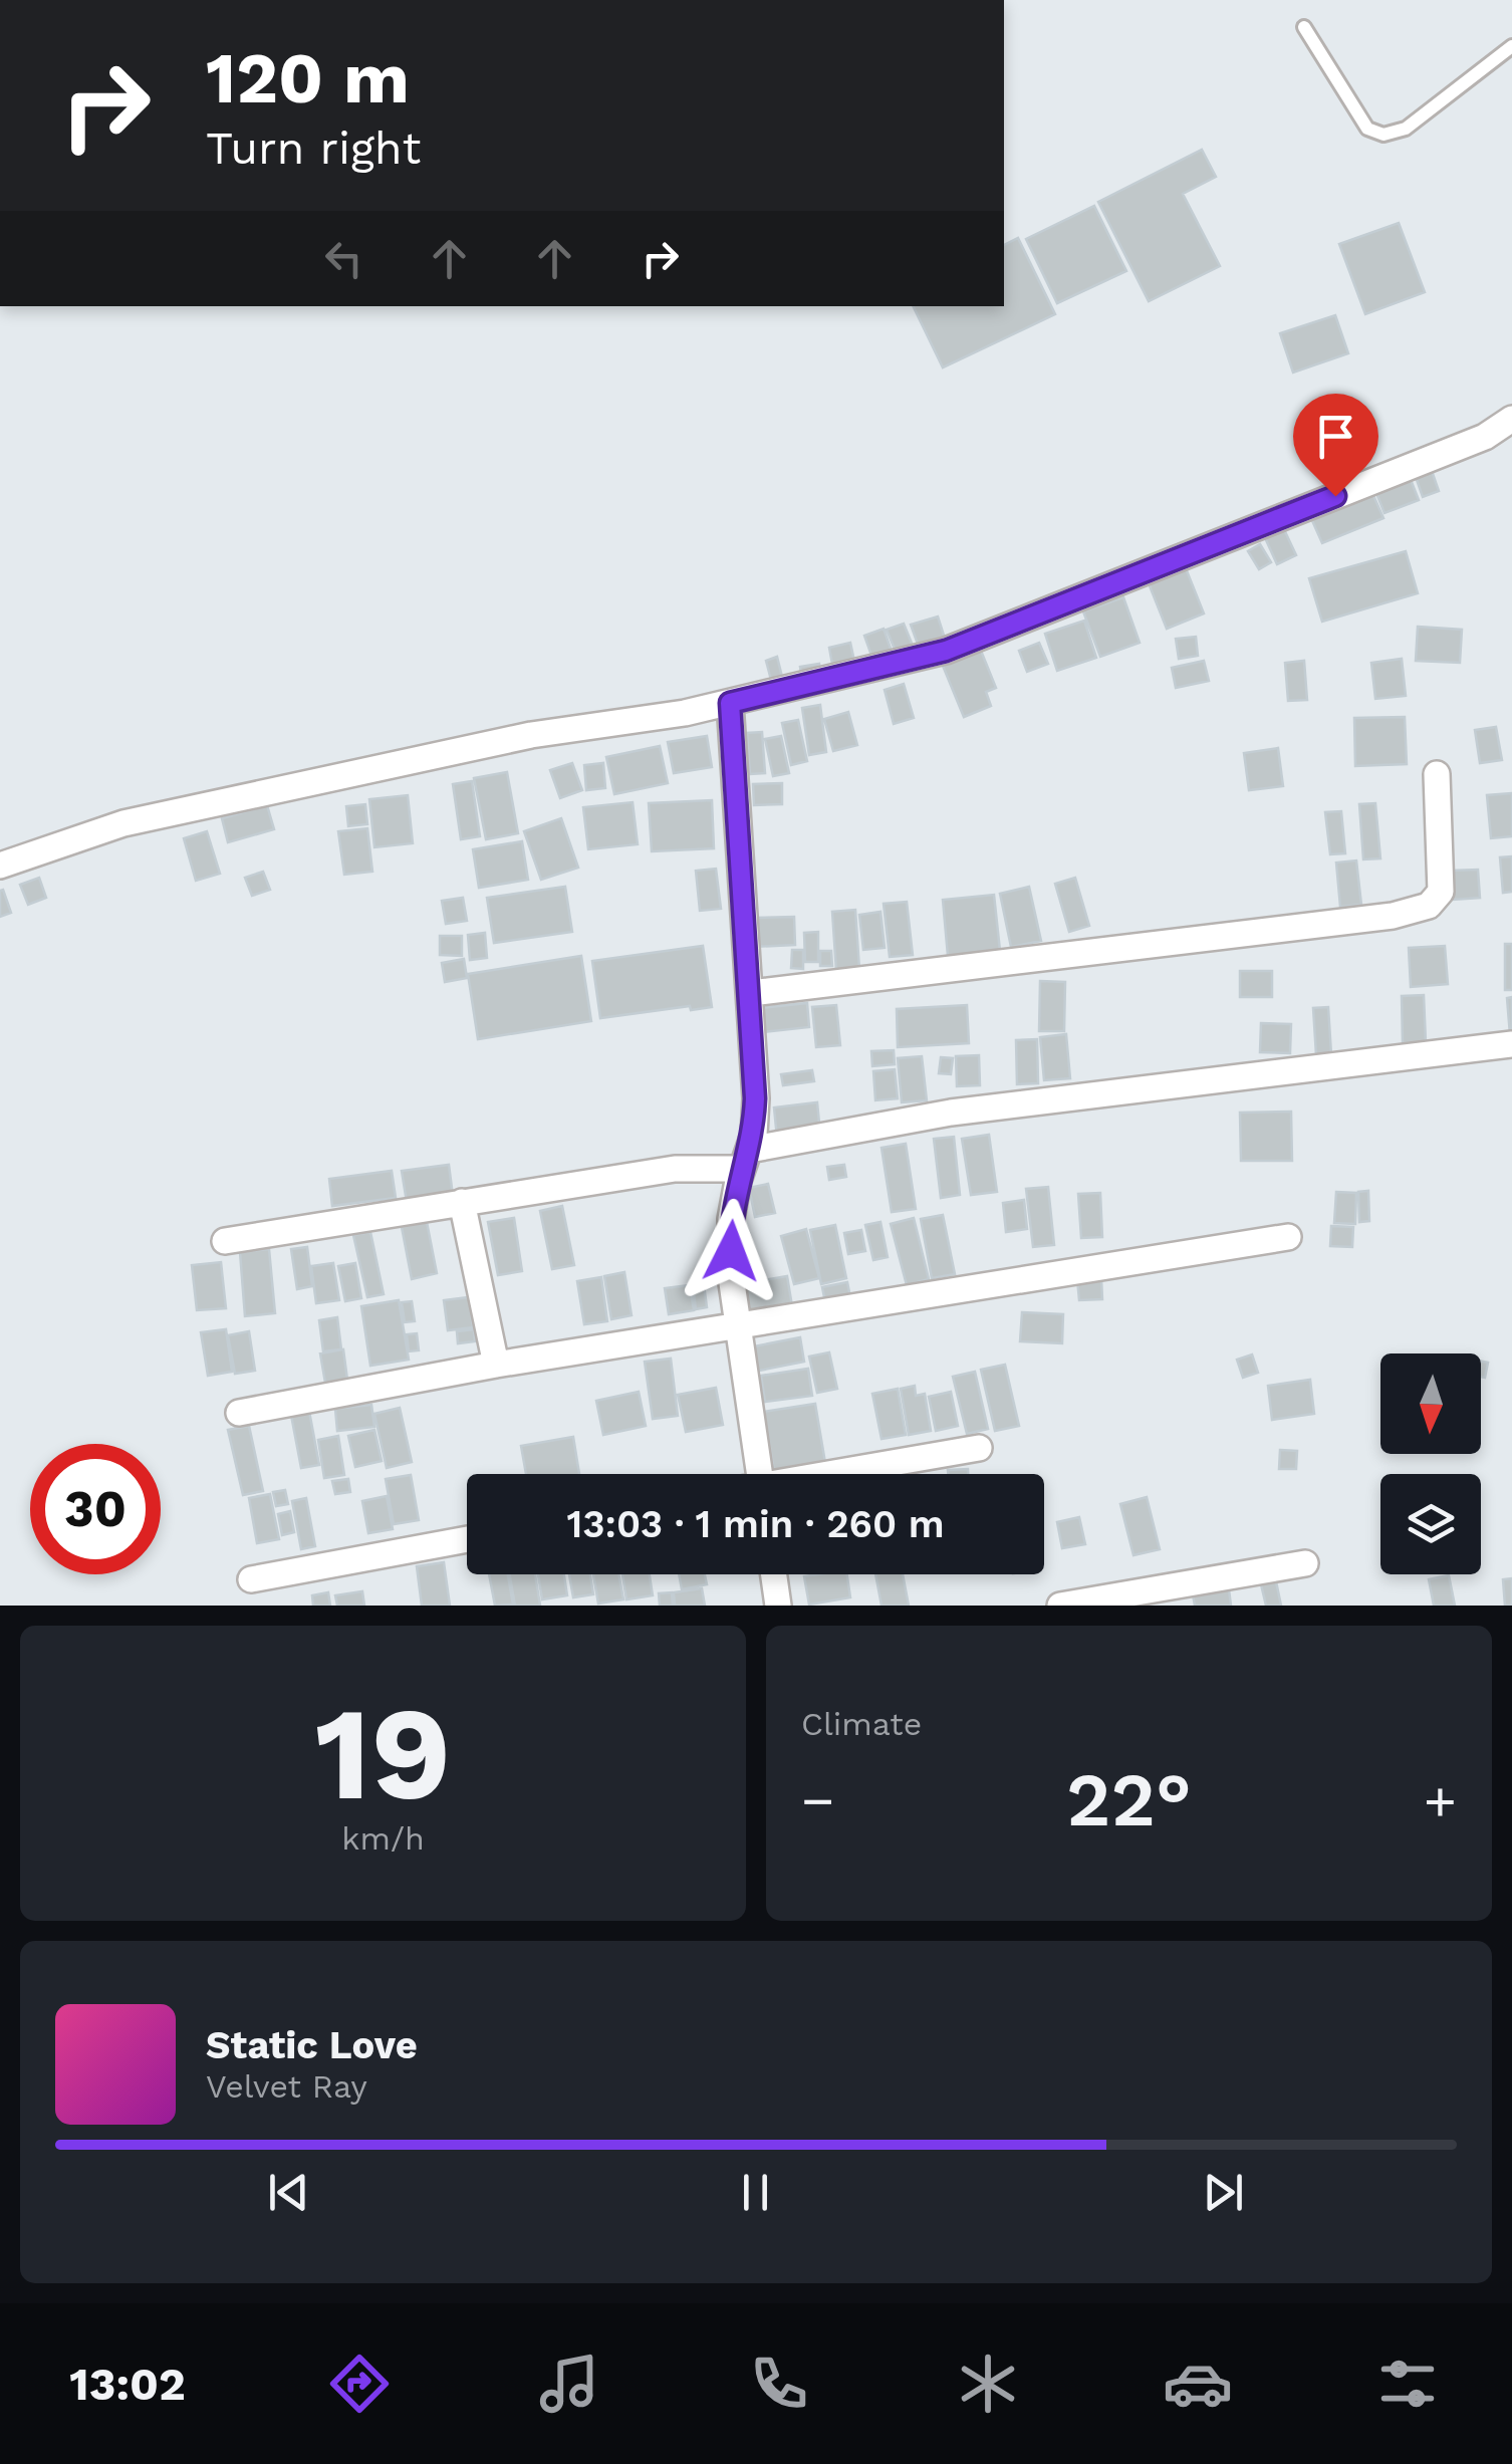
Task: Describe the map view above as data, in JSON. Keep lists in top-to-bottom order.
{
  "north": "bottom",
  "page": {
    "turn": ["120 m", "Turn right"],
    "limit": "30",
    "trip": "13:03 · 1 min · 260 m",
    "tile": [
      ["19", "km/h"],
      "Climate"
    ],
    "heat": ["−", "22°", "+"],
    "song": ["Static Love", "Velvet Ray"],
    "tabs": "13:02"
  }
}
